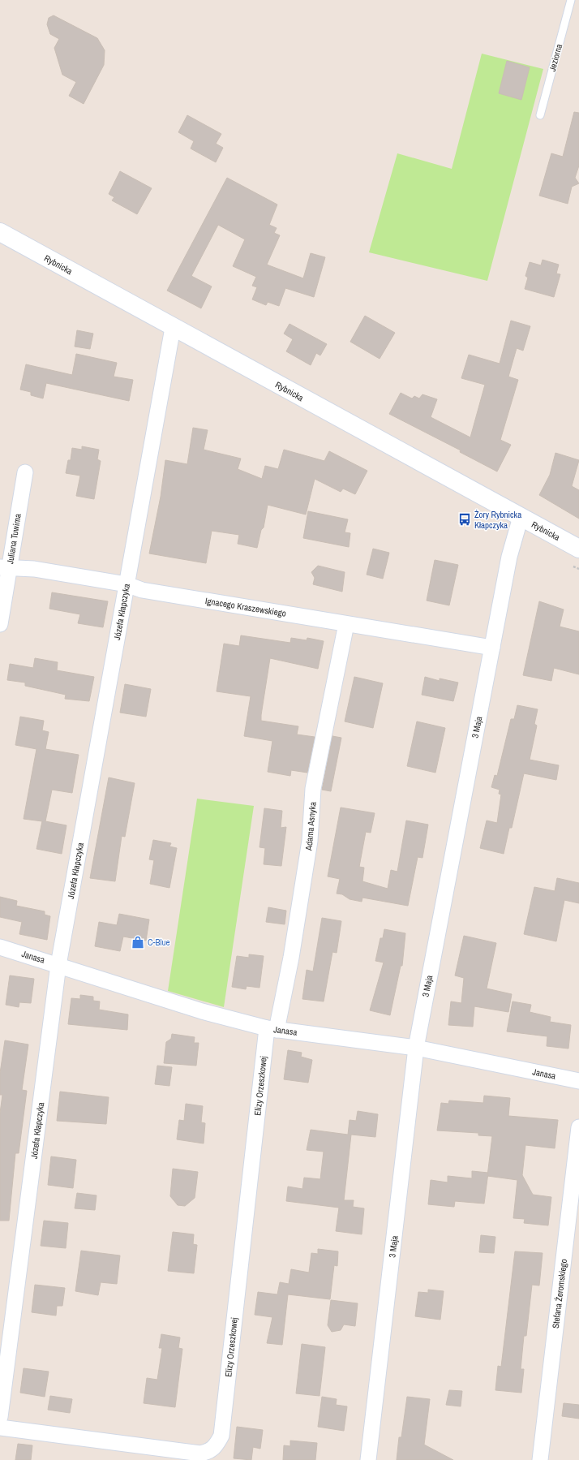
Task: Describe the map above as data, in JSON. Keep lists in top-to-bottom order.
{
  "streets": {
    "street": [
      "Rybnicka",
      "Juliana Tuwima",
      "Ignacego Kraszewskiego",
      "Józefa Kłapczyka",
      "3 Maja",
      "Adama Asnyka",
      "Janasa",
      "Elizy Orzeszkowej",
      "Stefana Żeromskiego"
    ],
    "lane": ["Jeziorna"]
  },
  "crossings": [
    ["Rybnicka", "Józefa Kłapczyka"],
    ["Rybnicka", "3 Maja"],
    ["Juliana Tuwima", "Ignacego Kraszewskiego"],
    ["Ignacego Kraszewskiego", "Józefa Kłapczyka"],
    ["Ignacego Kraszewskiego", "3 Maja"],
    ["Ignacego Kraszewskiego", "Adama Asnyka"],
    ["Józefa Kłapczyka", "Janasa"],
    ["3 Maja", "Janasa"],
    ["Adama Asnyka", "Janasa"],
    ["Adama Asnyka", "Elizy Orzeszkowej"],
    ["Janasa", "Elizy Orzeszkowej"]
  ],
  "places": {
    "bus stop": ["Żory Rybnicka Kłapczyka"],
    "shop": ["C-Blue"]
  }
}
